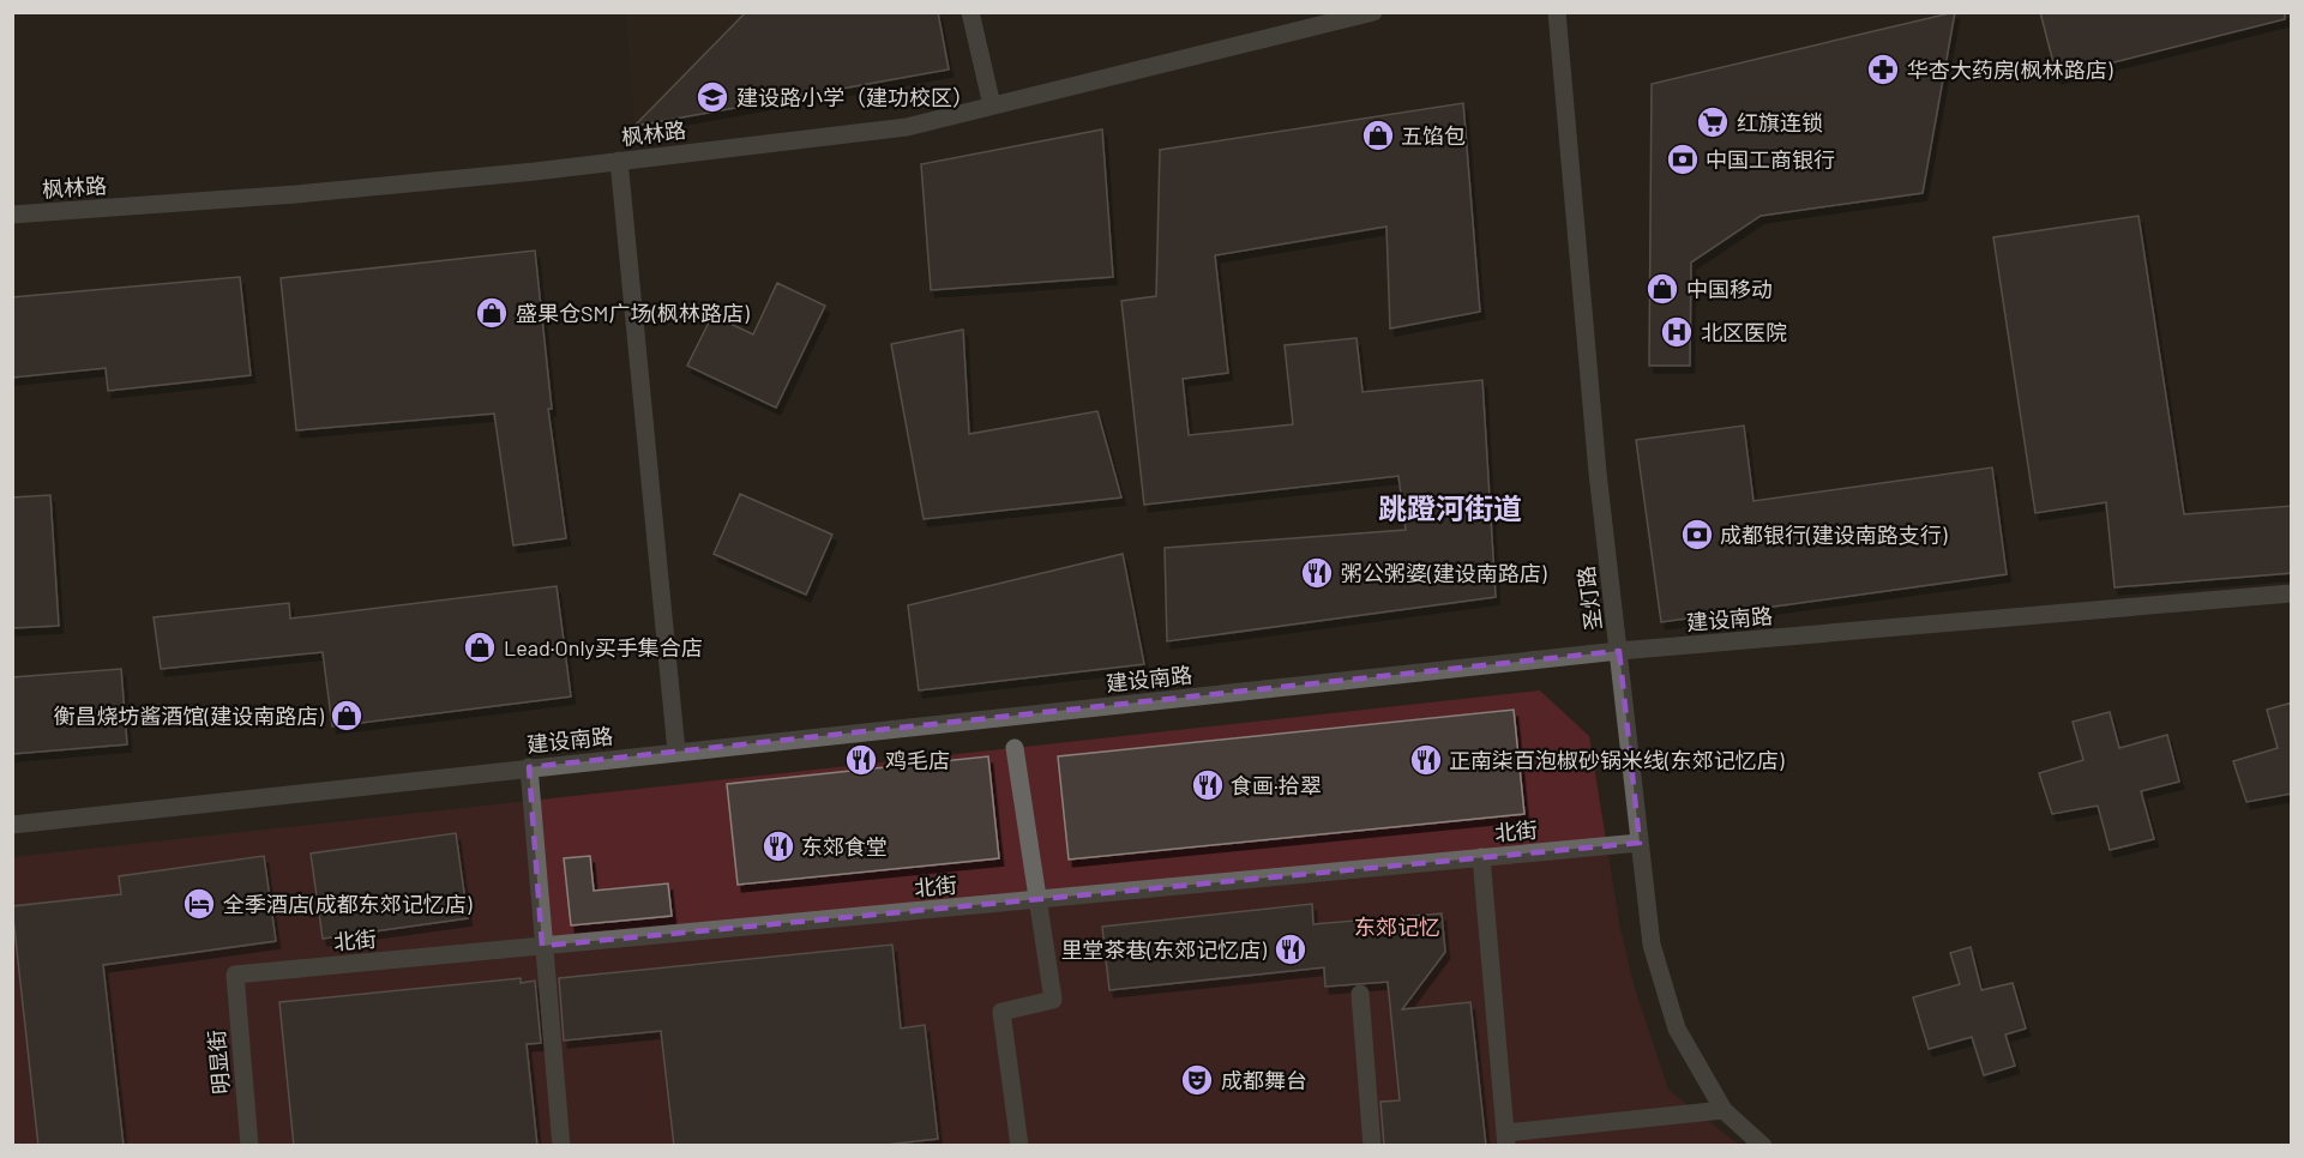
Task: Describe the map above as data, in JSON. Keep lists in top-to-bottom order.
{
  "streets": {
    "street": [
      "枫林路",
      "圣灯路",
      "建设南路",
      "北街",
      "明显街"
    ]
  },
  "crossings": [
    ["圣灯路", "建设南路"],
    ["圣灯路", "北街"],
    ["北街", "明显街"]
  ],
  "districts": ["跳蹬河街道"],
  "parks": ["东郊记忆"],
  "places": {
    "pharmacy": ["华杏大药房(枫林路店)"],
    "school or university": ["建设路小学（建功校区）"],
    "supermarket": ["红旗连锁"],
    "shop": [
      "五馅包",
      "中国移动",
      "盛果仓SM广场(枫林路店)",
      "Lead·Only买手集合店",
      "衡昌烧坊酱酒馆(建设南路店)"
    ],
    "bank": ["中国工商银行", "成都银行(建设南路支行)"],
    "hospital": ["北区医院"],
    "restaurant": [
      "粥公粥婆(建设南路店)",
      "鸡毛店",
      "正南柒百泡椒砂锅米线(东郊记忆店)",
      "食画·拾翠",
      "东郊食堂",
      "里堂茶巷(东郊记忆店)"
    ],
    "hotel": ["全季酒店(成都东郊记忆店)"],
    "theatre": ["成都舞台"]
  }
}
